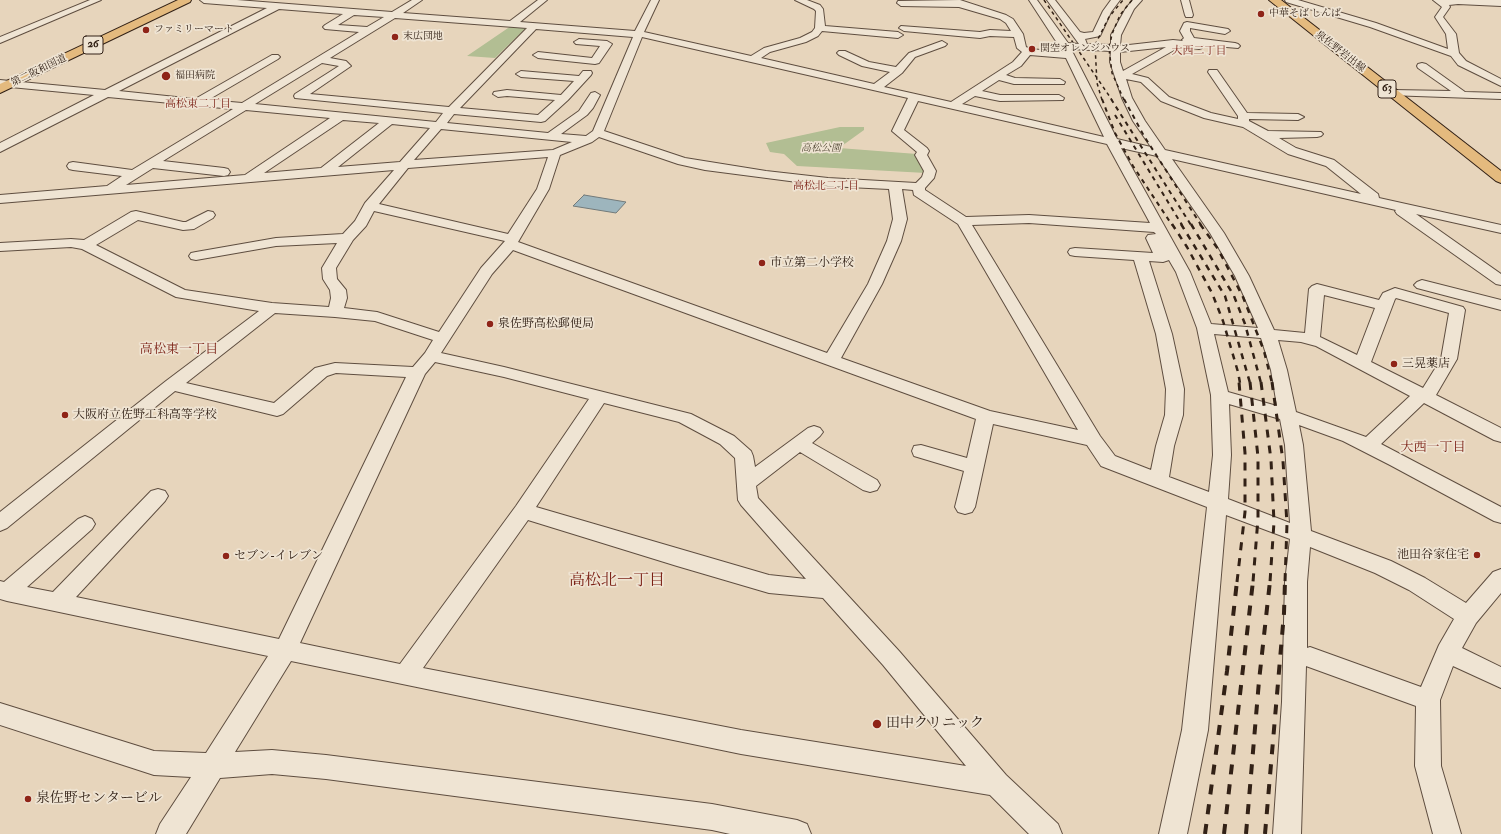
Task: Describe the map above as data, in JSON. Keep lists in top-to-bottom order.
{
  "streets": {
    "main road": [
      "26",
      "泉佐野岩出線",
      "第二阪和国道",
      "63"
    ]
  },
  "districts": [
    "大西二丁目",
    "高松東二丁目",
    "高松北二丁目",
    "高松東一丁目",
    "大西一丁目",
    "高松北一丁目"
  ],
  "parks": ["高松公園"],
  "places": [
    "中華そば しんば",
    "ファミリーマート",
    "末広団地",
    "関空オレンジハウス",
    "福田病院",
    "市立第二小学校",
    "泉佐野高松郵便局",
    "三晃薬店",
    "大阪府立佐野工科高等学校",
    "池田谷家住宅",
    "セブン-イレブン",
    "田中クリニック",
    "泉佐野センタービル"
  ]
}
